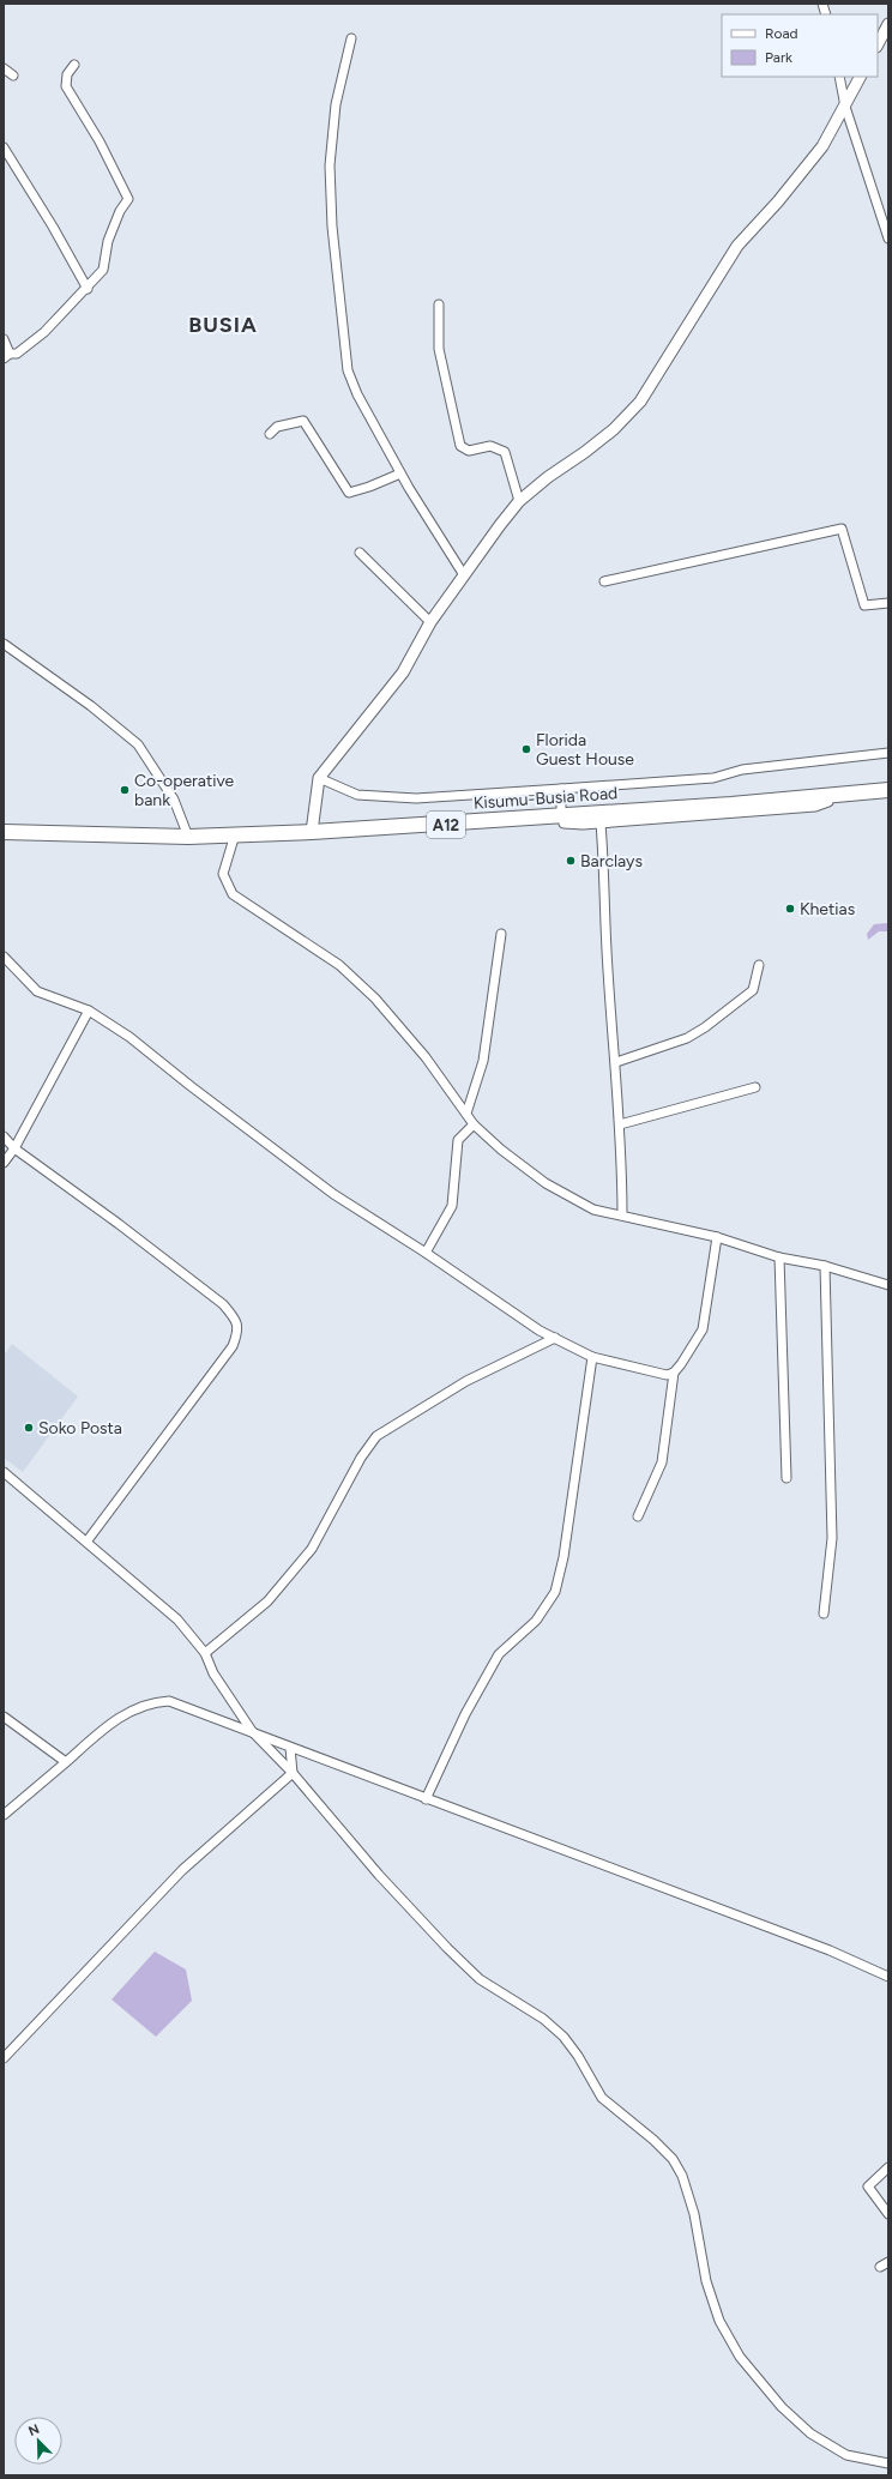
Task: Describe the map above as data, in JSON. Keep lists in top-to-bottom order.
{
  "streets": {
    "highway": ["Kisumu-Busia Road", "A12"]
  },
  "districts": ["BUSIA"],
  "places": [
    "Florida Guest House",
    "Co-operative bank",
    "Barclays",
    "Khetias",
    "Soko Posta"
  ],
  "legend": ["Road", "Park"],
  "north": "top left"
}
